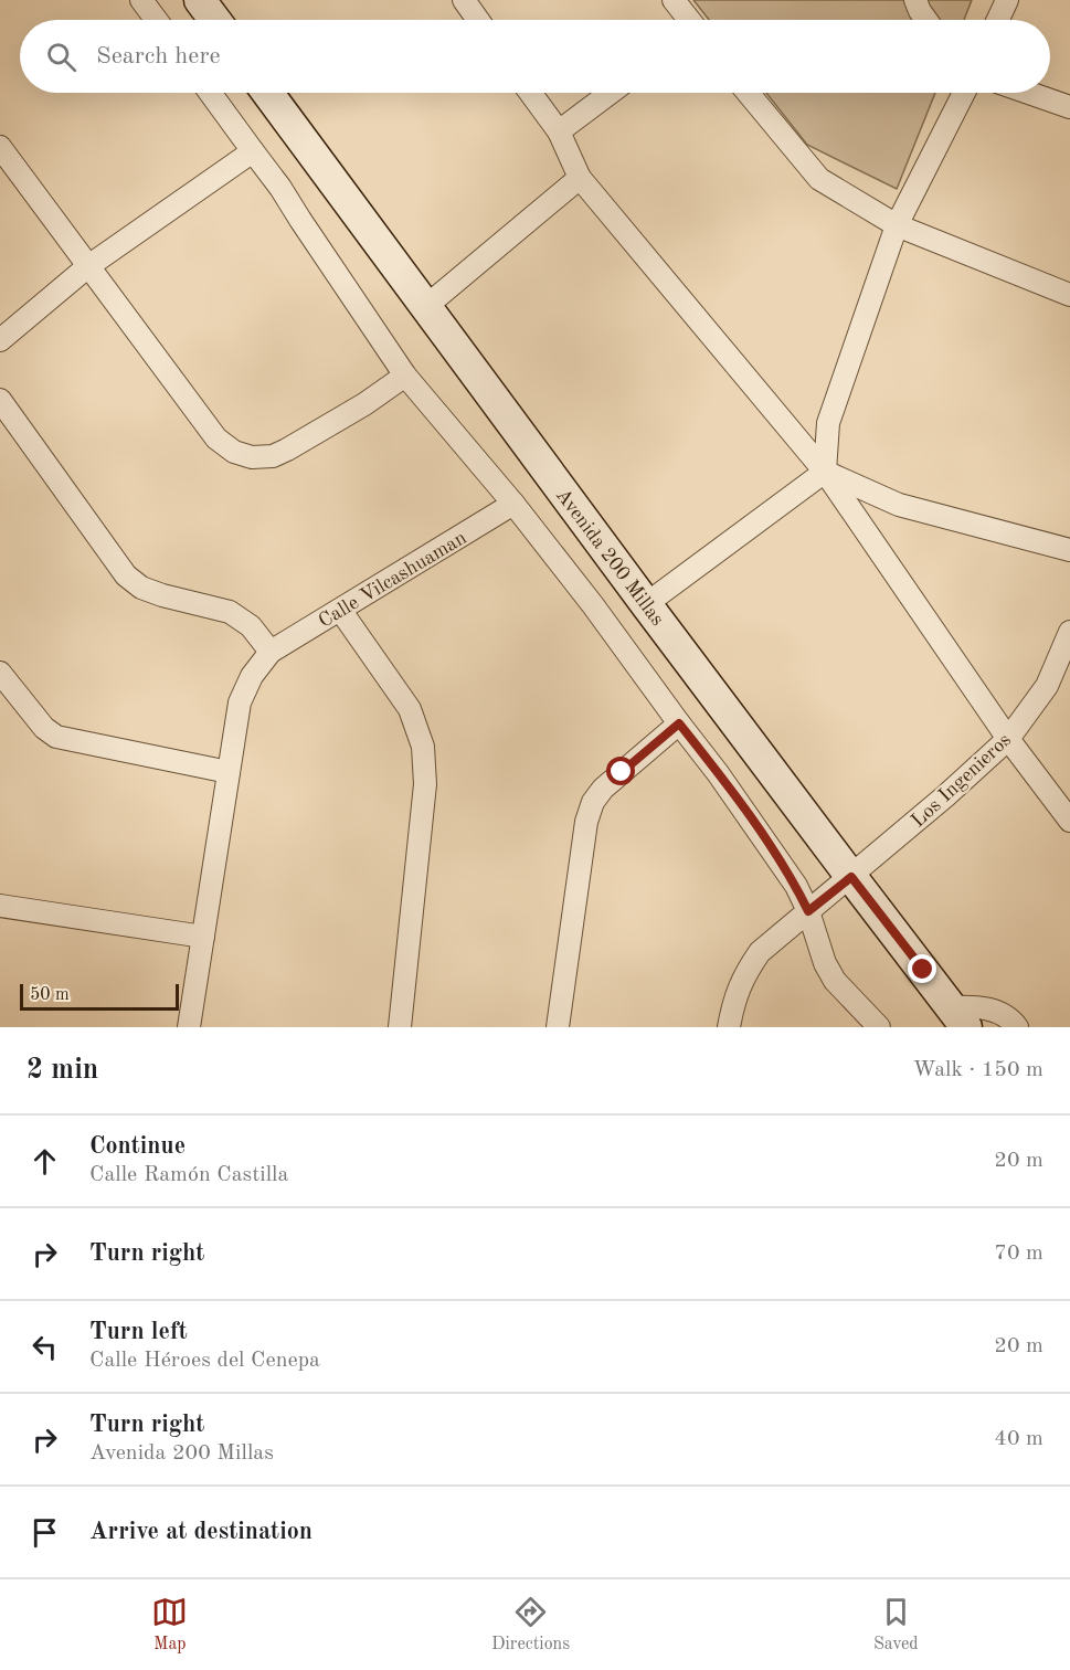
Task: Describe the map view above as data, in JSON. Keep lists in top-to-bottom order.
{
  "streets": {
    "main road": ["Avenida 200 Millas"],
    "street": ["Calle Vilcashuaman", "Los Ingenieros"]
  },
  "crossings": [
    ["Avenida 200 Millas", "Los Ingenieros"]
  ],
  "scale_bar": "50 m",
  "page": {
    "search": "Search here",
    "scale": "50 m",
    "heading": ["2 min", "Walk · 150 m"],
    "list": [
      ["Continue", "Calle Ramón Castilla", "20 m"],
      ["Turn right", "70 m"],
      ["Turn left", "Calle Héroes del Cenepa", "20 m"],
      ["Turn right", "Avenida 200 Millas", "40 m"],
      "Arrive at destination"
    ],
    "nav": ["Map", "Directions", "Saved"]
  }
}
